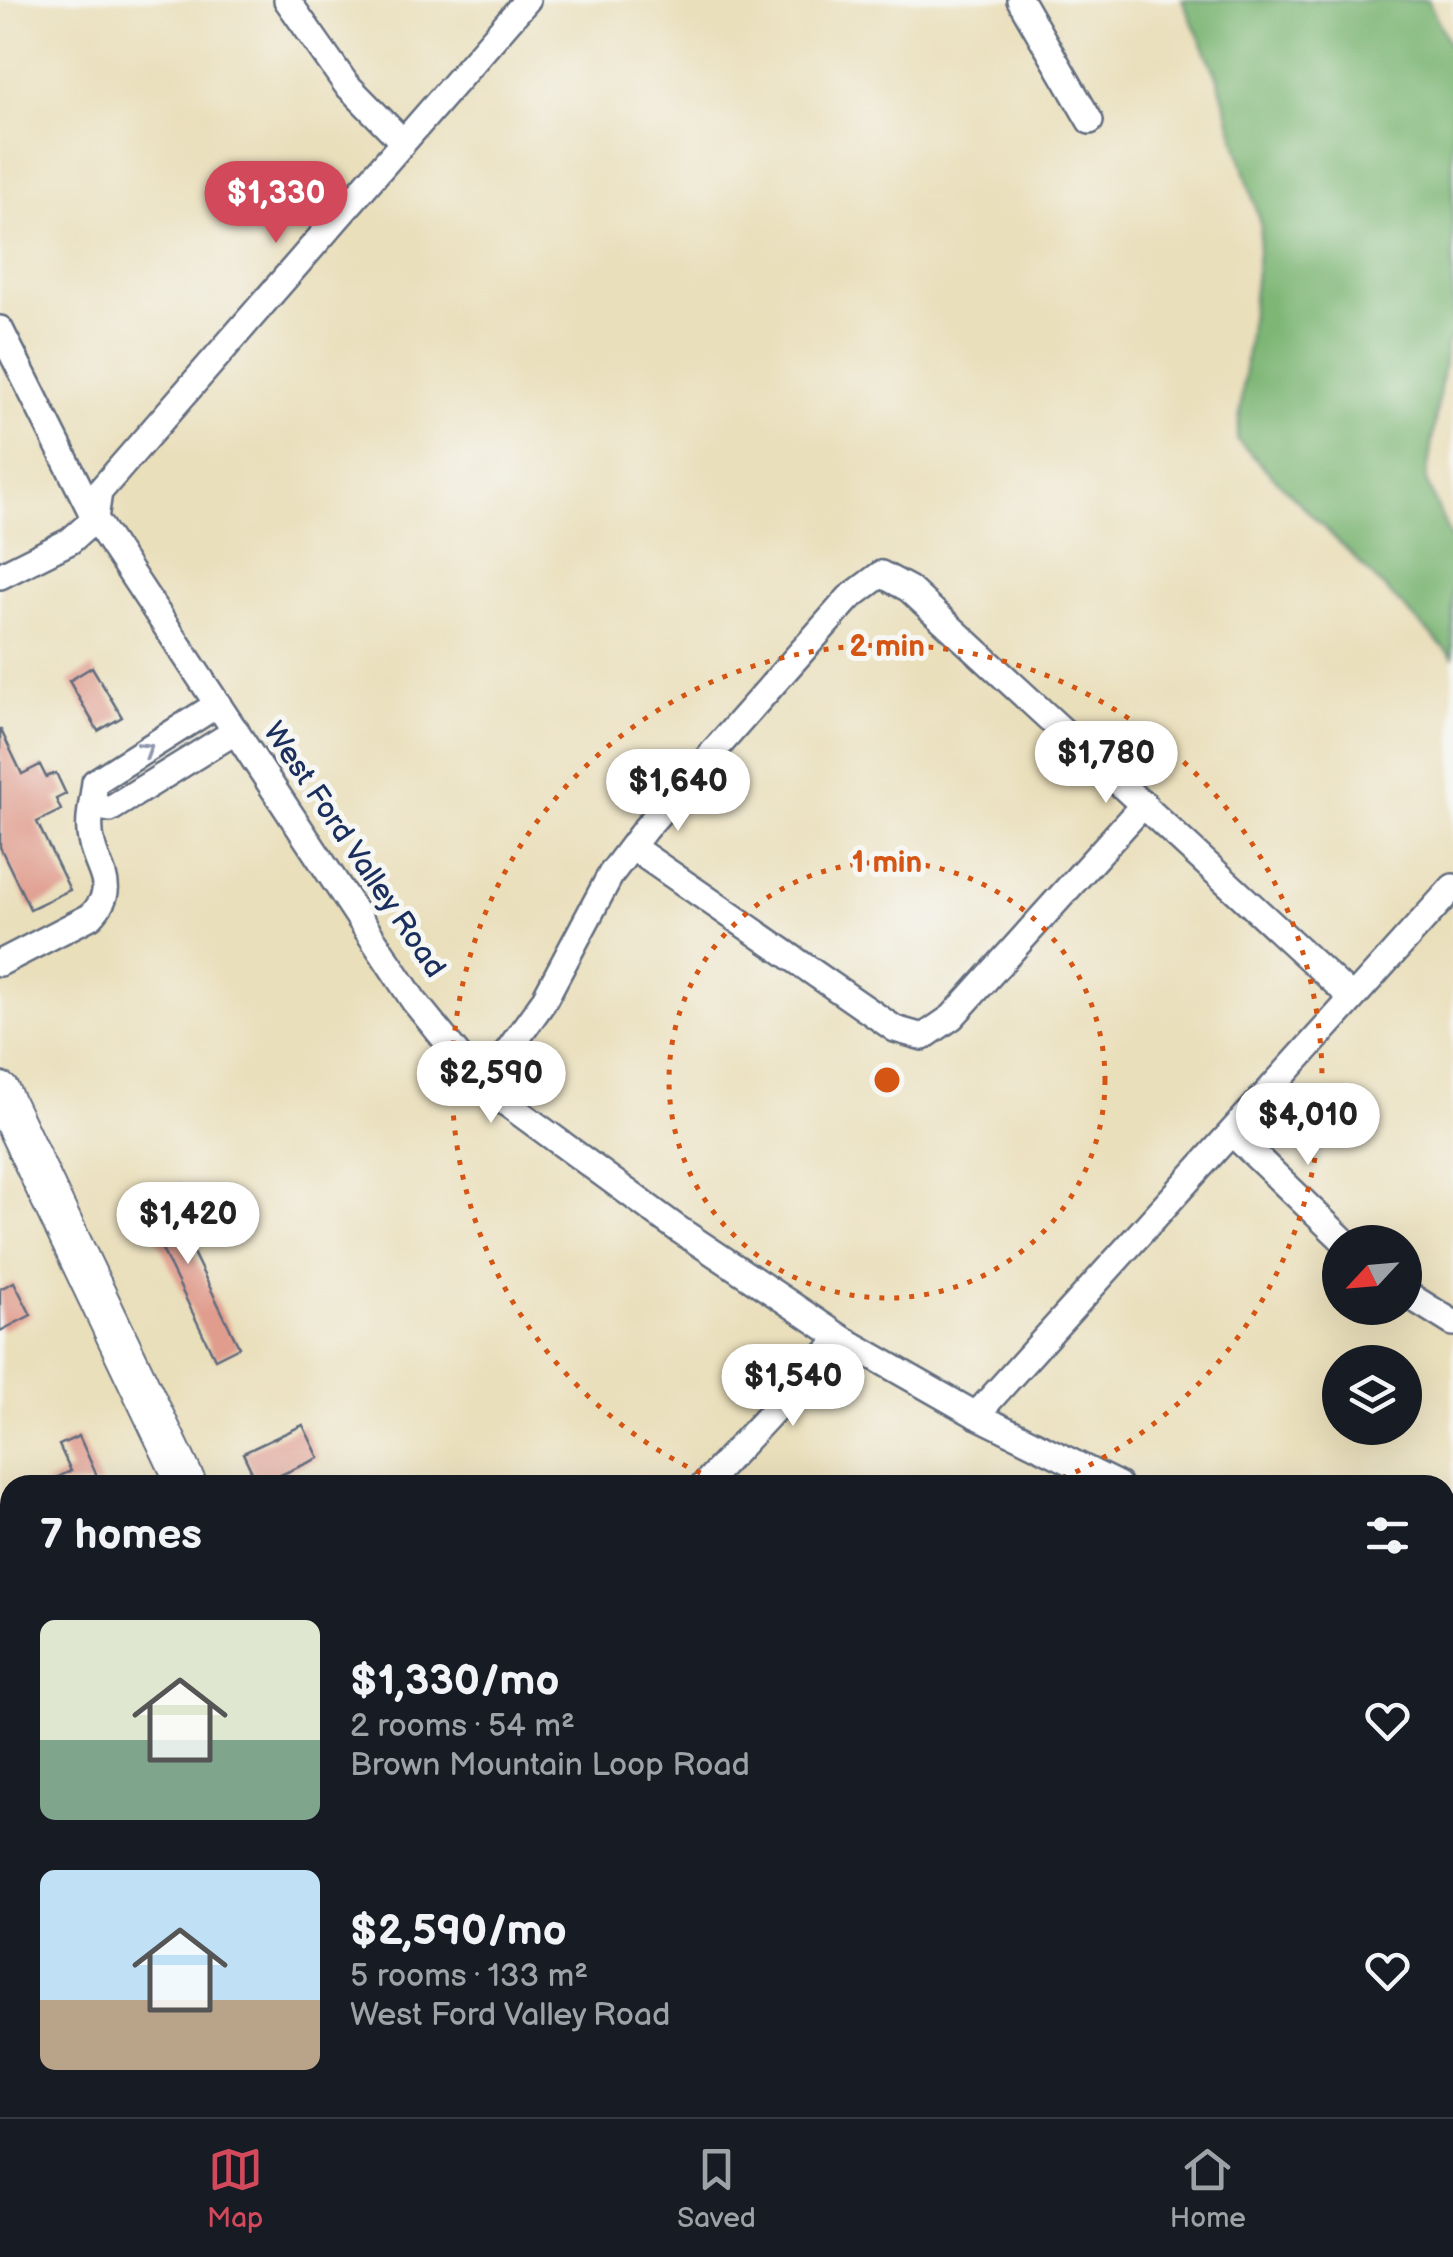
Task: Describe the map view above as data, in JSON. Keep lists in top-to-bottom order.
{
  "streets": {
    "street": ["West Ford Valley Road"]
  },
  "north": "bottom left",
  "page": {
    "price": [
      "$1,330",
      "$1,780",
      "$1,640",
      "$2,590",
      "$4,010",
      "$1,420",
      "$1,540"
    ],
    "heading": "7 homes",
    "list": [
      {
        "name": "$1,330/mo",
        "note": "2 rooms · 54 m² · Brown Mountain Loop Road"
      },
      {
        "name": "$2,590/mo",
        "note": "5 rooms · 133 m² · West Ford Valley Road"
      }
    ],
    "tabs": ["Map", "Saved", "Home"]
  },
  "rings": ["2 min", "1 min"]
}
